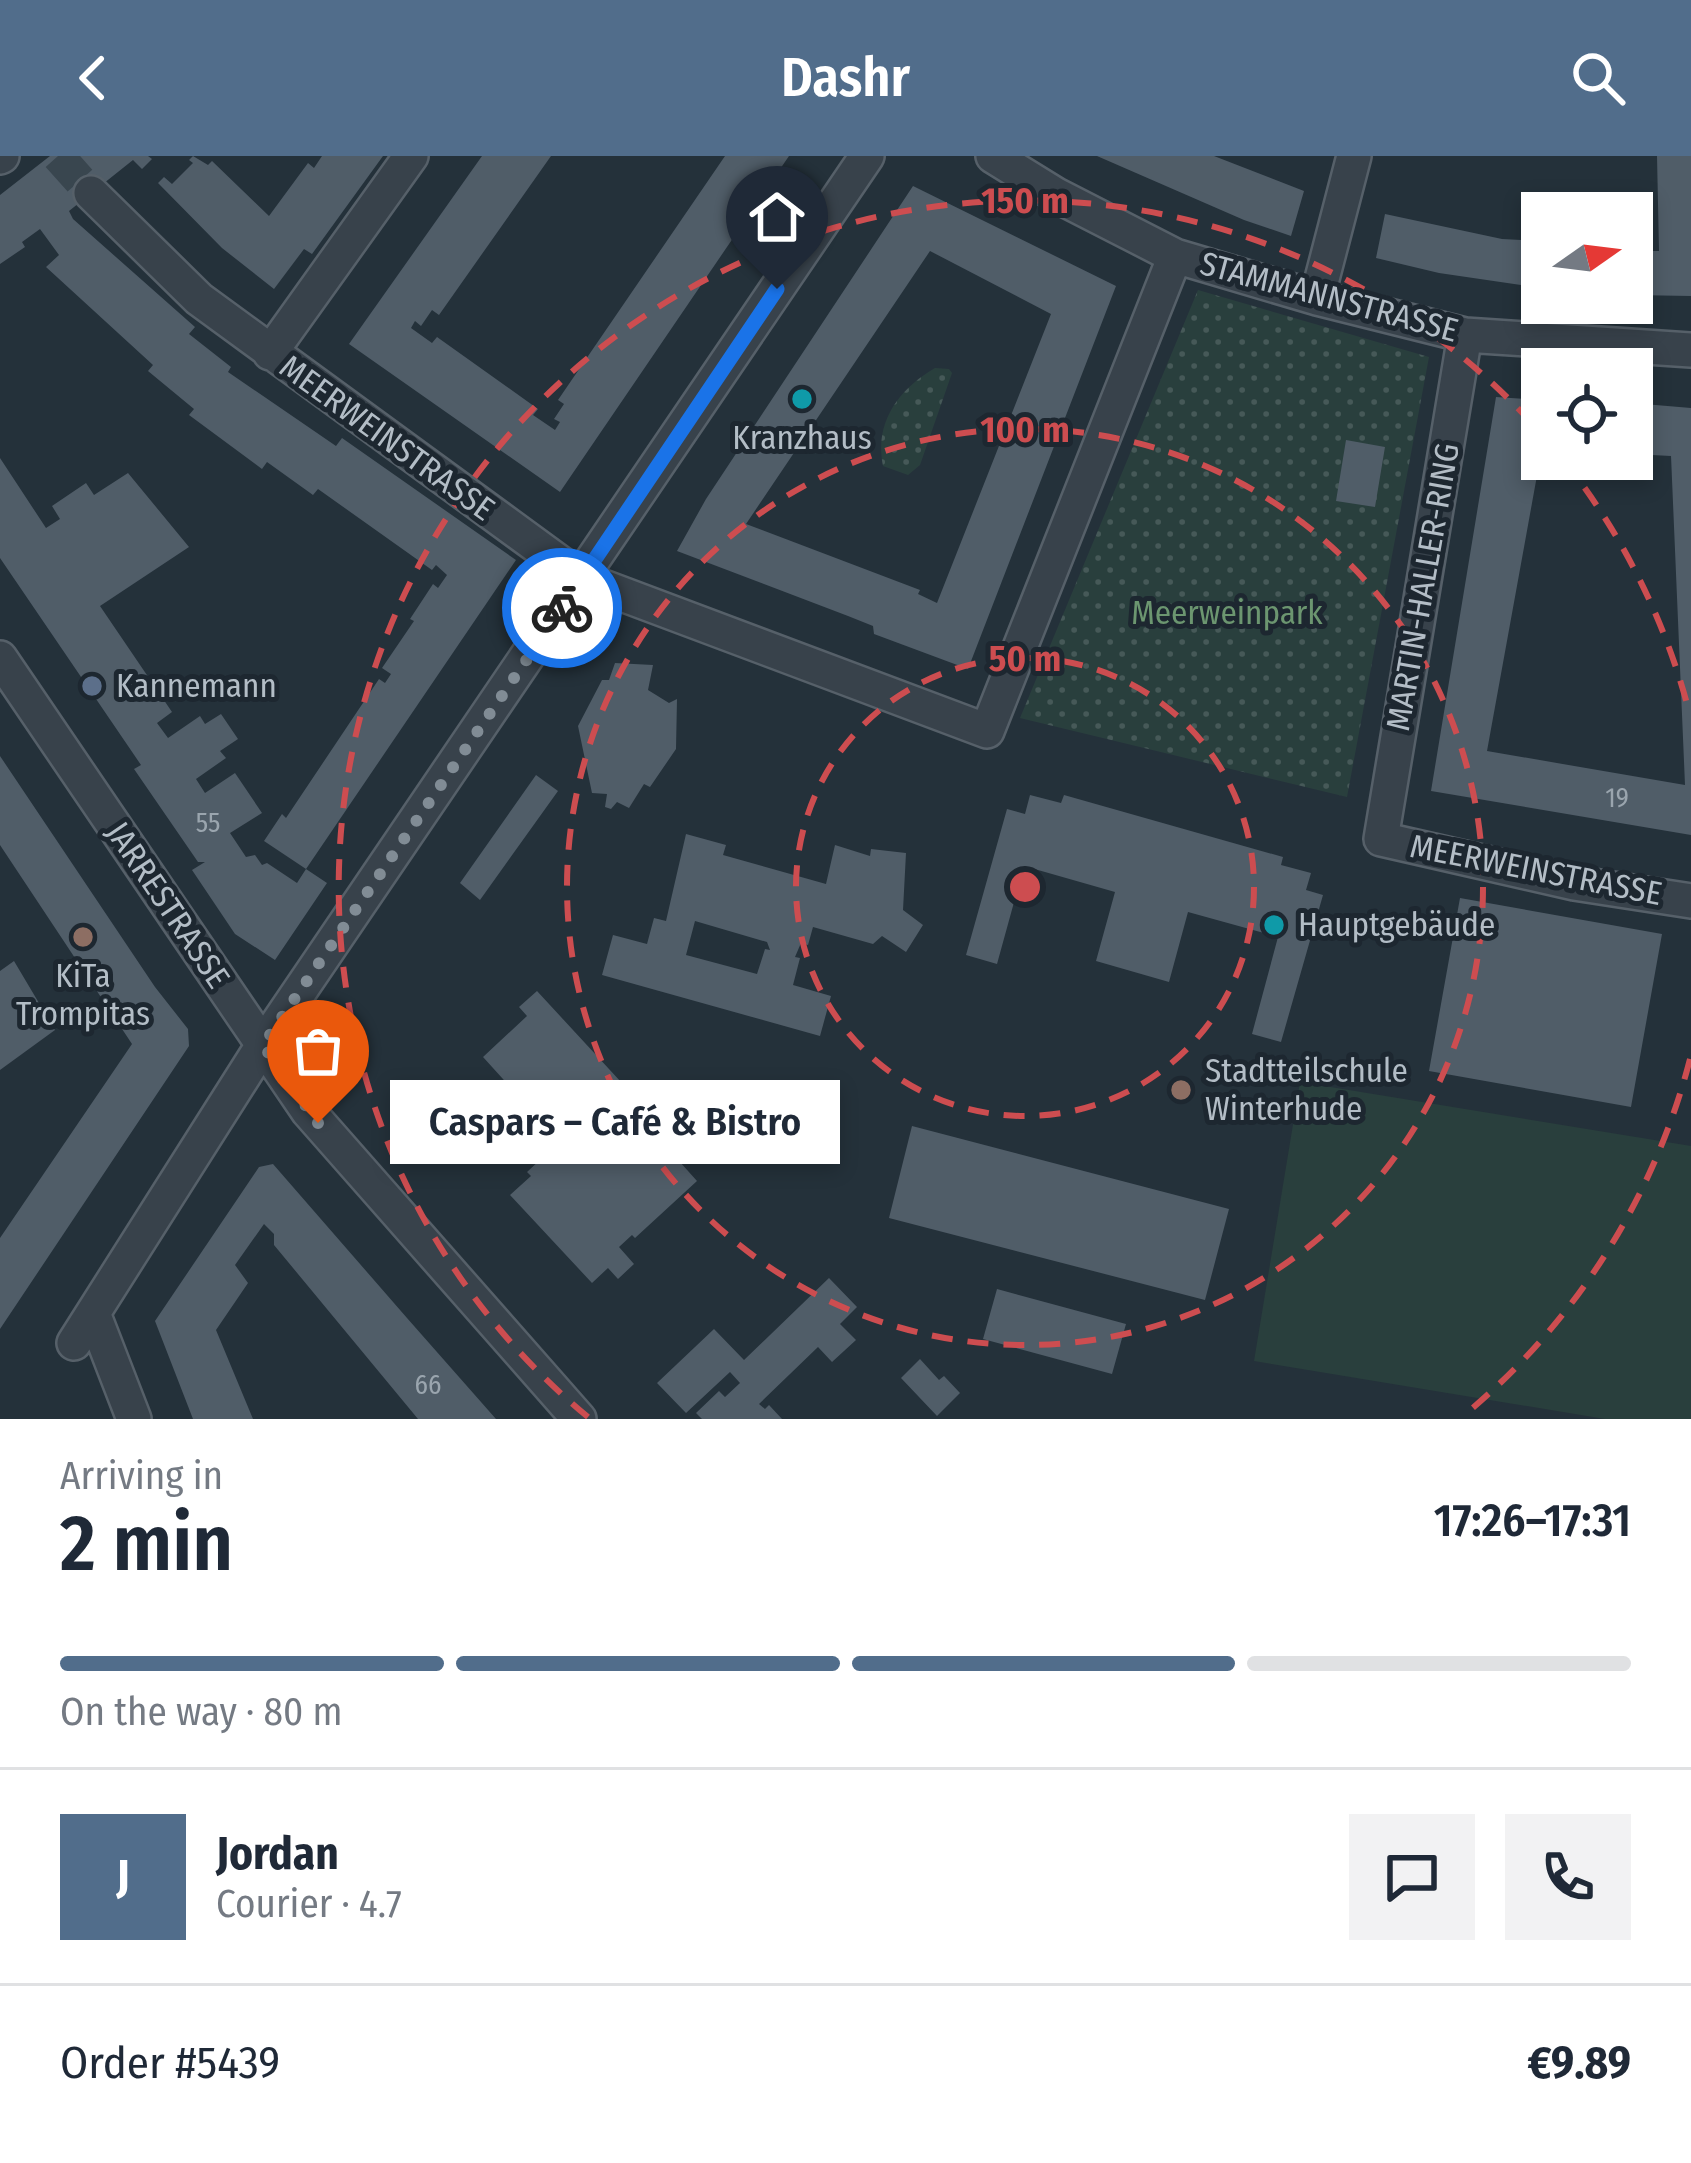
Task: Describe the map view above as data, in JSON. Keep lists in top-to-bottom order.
{
  "streets": {
    "street": [
      "STAMMANNSTRASSE",
      "MEERWEINSTRASSE",
      "MARTIN-HALLER-RING",
      "JARRESTRASSE"
    ]
  },
  "crossings": [
    ["STAMMANNSTRASSE", "MEERWEINSTRASSE"],
    ["STAMMANNSTRASSE", "MARTIN-HALLER-RING"],
    ["MEERWEINSTRASSE", "MARTIN-HALLER-RING"]
  ],
  "parks": ["Meerweinpark"],
  "places": [
    "Kranzhaus",
    "Kannemann",
    "Hauptgebäude",
    "KiTa Trompitas",
    "Stadtteilschule Winterhude",
    "Caspars – Café & Bistro"
  ],
  "house_numbers": ["19", "55", "66"],
  "north": "right",
  "page": {
    "header": "Dashr",
    "bubble": "Caspars – Café & Bistro",
    "heading": ["2 min", "Arriving in", "17:26–17:31"],
    "panel": [
      "Jordan",
      "Courier · 4.7",
      "Order #5439",
      "€9.89"
    ],
    "bar": "On the way · 80 m",
    "round": "J"
  },
  "rings": ["150 m", "100 m", "50 m"]
}
